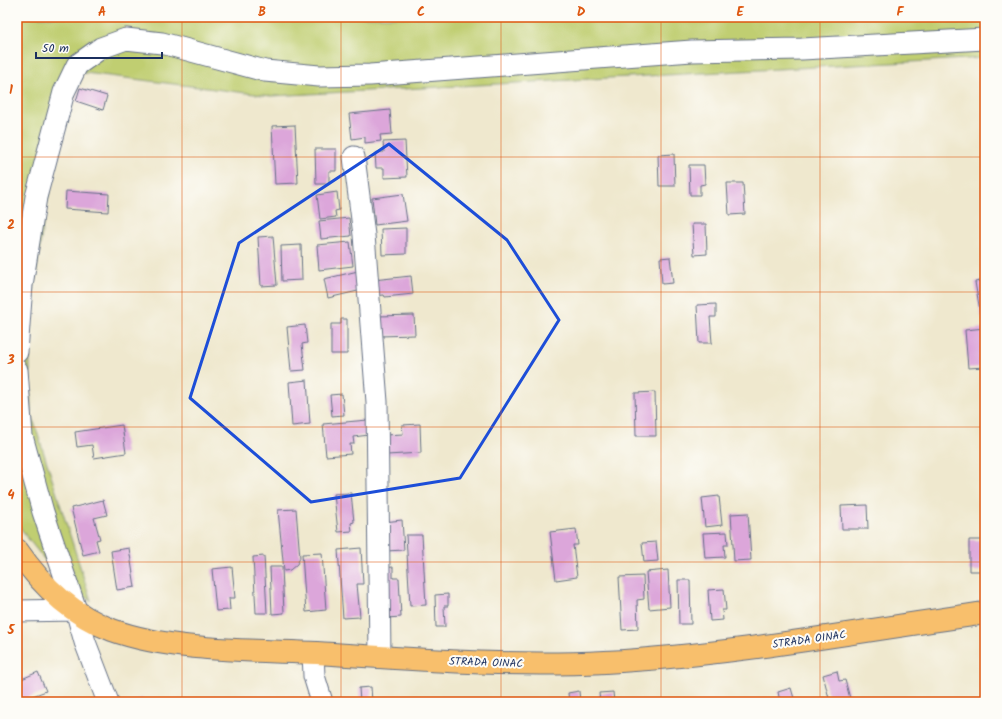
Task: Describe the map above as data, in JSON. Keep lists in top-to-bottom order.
{
  "streets": {
    "main road": ["STRADA OINAC"]
  },
  "scale_bar": "50 m",
  "grid": {
    "columns": [
      "A",
      "B",
      "C",
      "D",
      "E",
      "F"
    ],
    "rows": [
      "1",
      "2",
      "3",
      "4",
      "5"
    ]
  }
}
